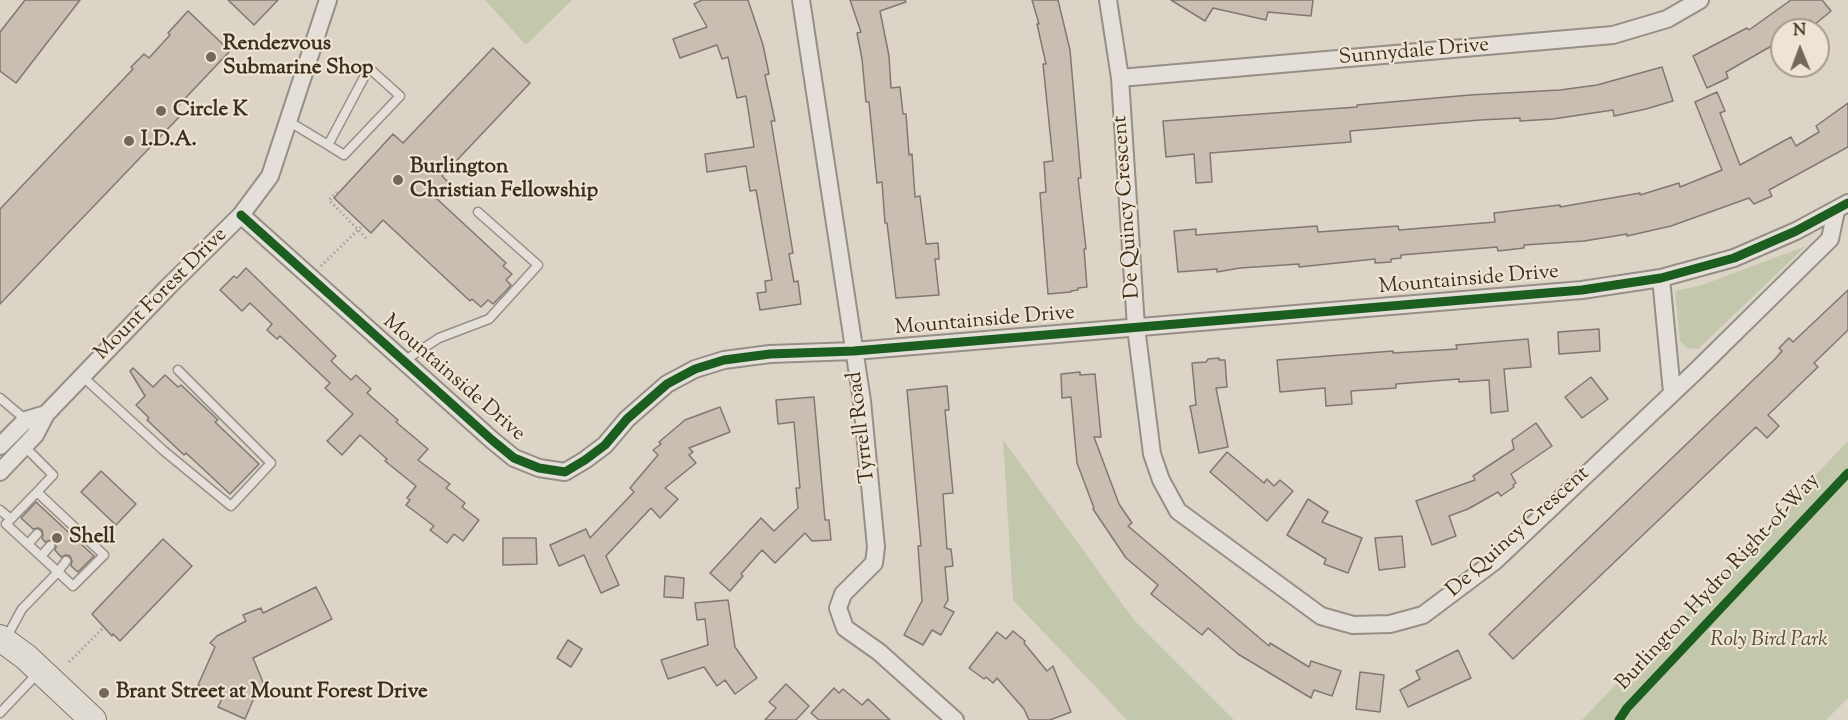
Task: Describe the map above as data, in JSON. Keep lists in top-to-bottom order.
{
  "streets": {
    "street": [
      "Sunnydale Drive",
      "De Quincy Crescent",
      "Mountainside Drive",
      "Mount Forest Drive",
      "Tyrrell Road"
    ],
    "cycle path": ["Burlington Hydro Right-of-Way"]
  },
  "crossings": [
    ["Sunnydale Drive", "De Quincy Crescent"],
    ["De Quincy Crescent", "Mountainside Drive"],
    ["Mountainside Drive", "Mount Forest Drive"],
    ["Mountainside Drive", "Tyrrell Road"]
  ],
  "parks": ["Roly Bird Park"],
  "places": [
    "Rendezvous Submarine Shop",
    "Circle K",
    "I.D.A.",
    "Burlington Christian Fellowship",
    "Shell",
    "Brant Street at Mount Forest Drive"
  ],
  "north": "top"
}
